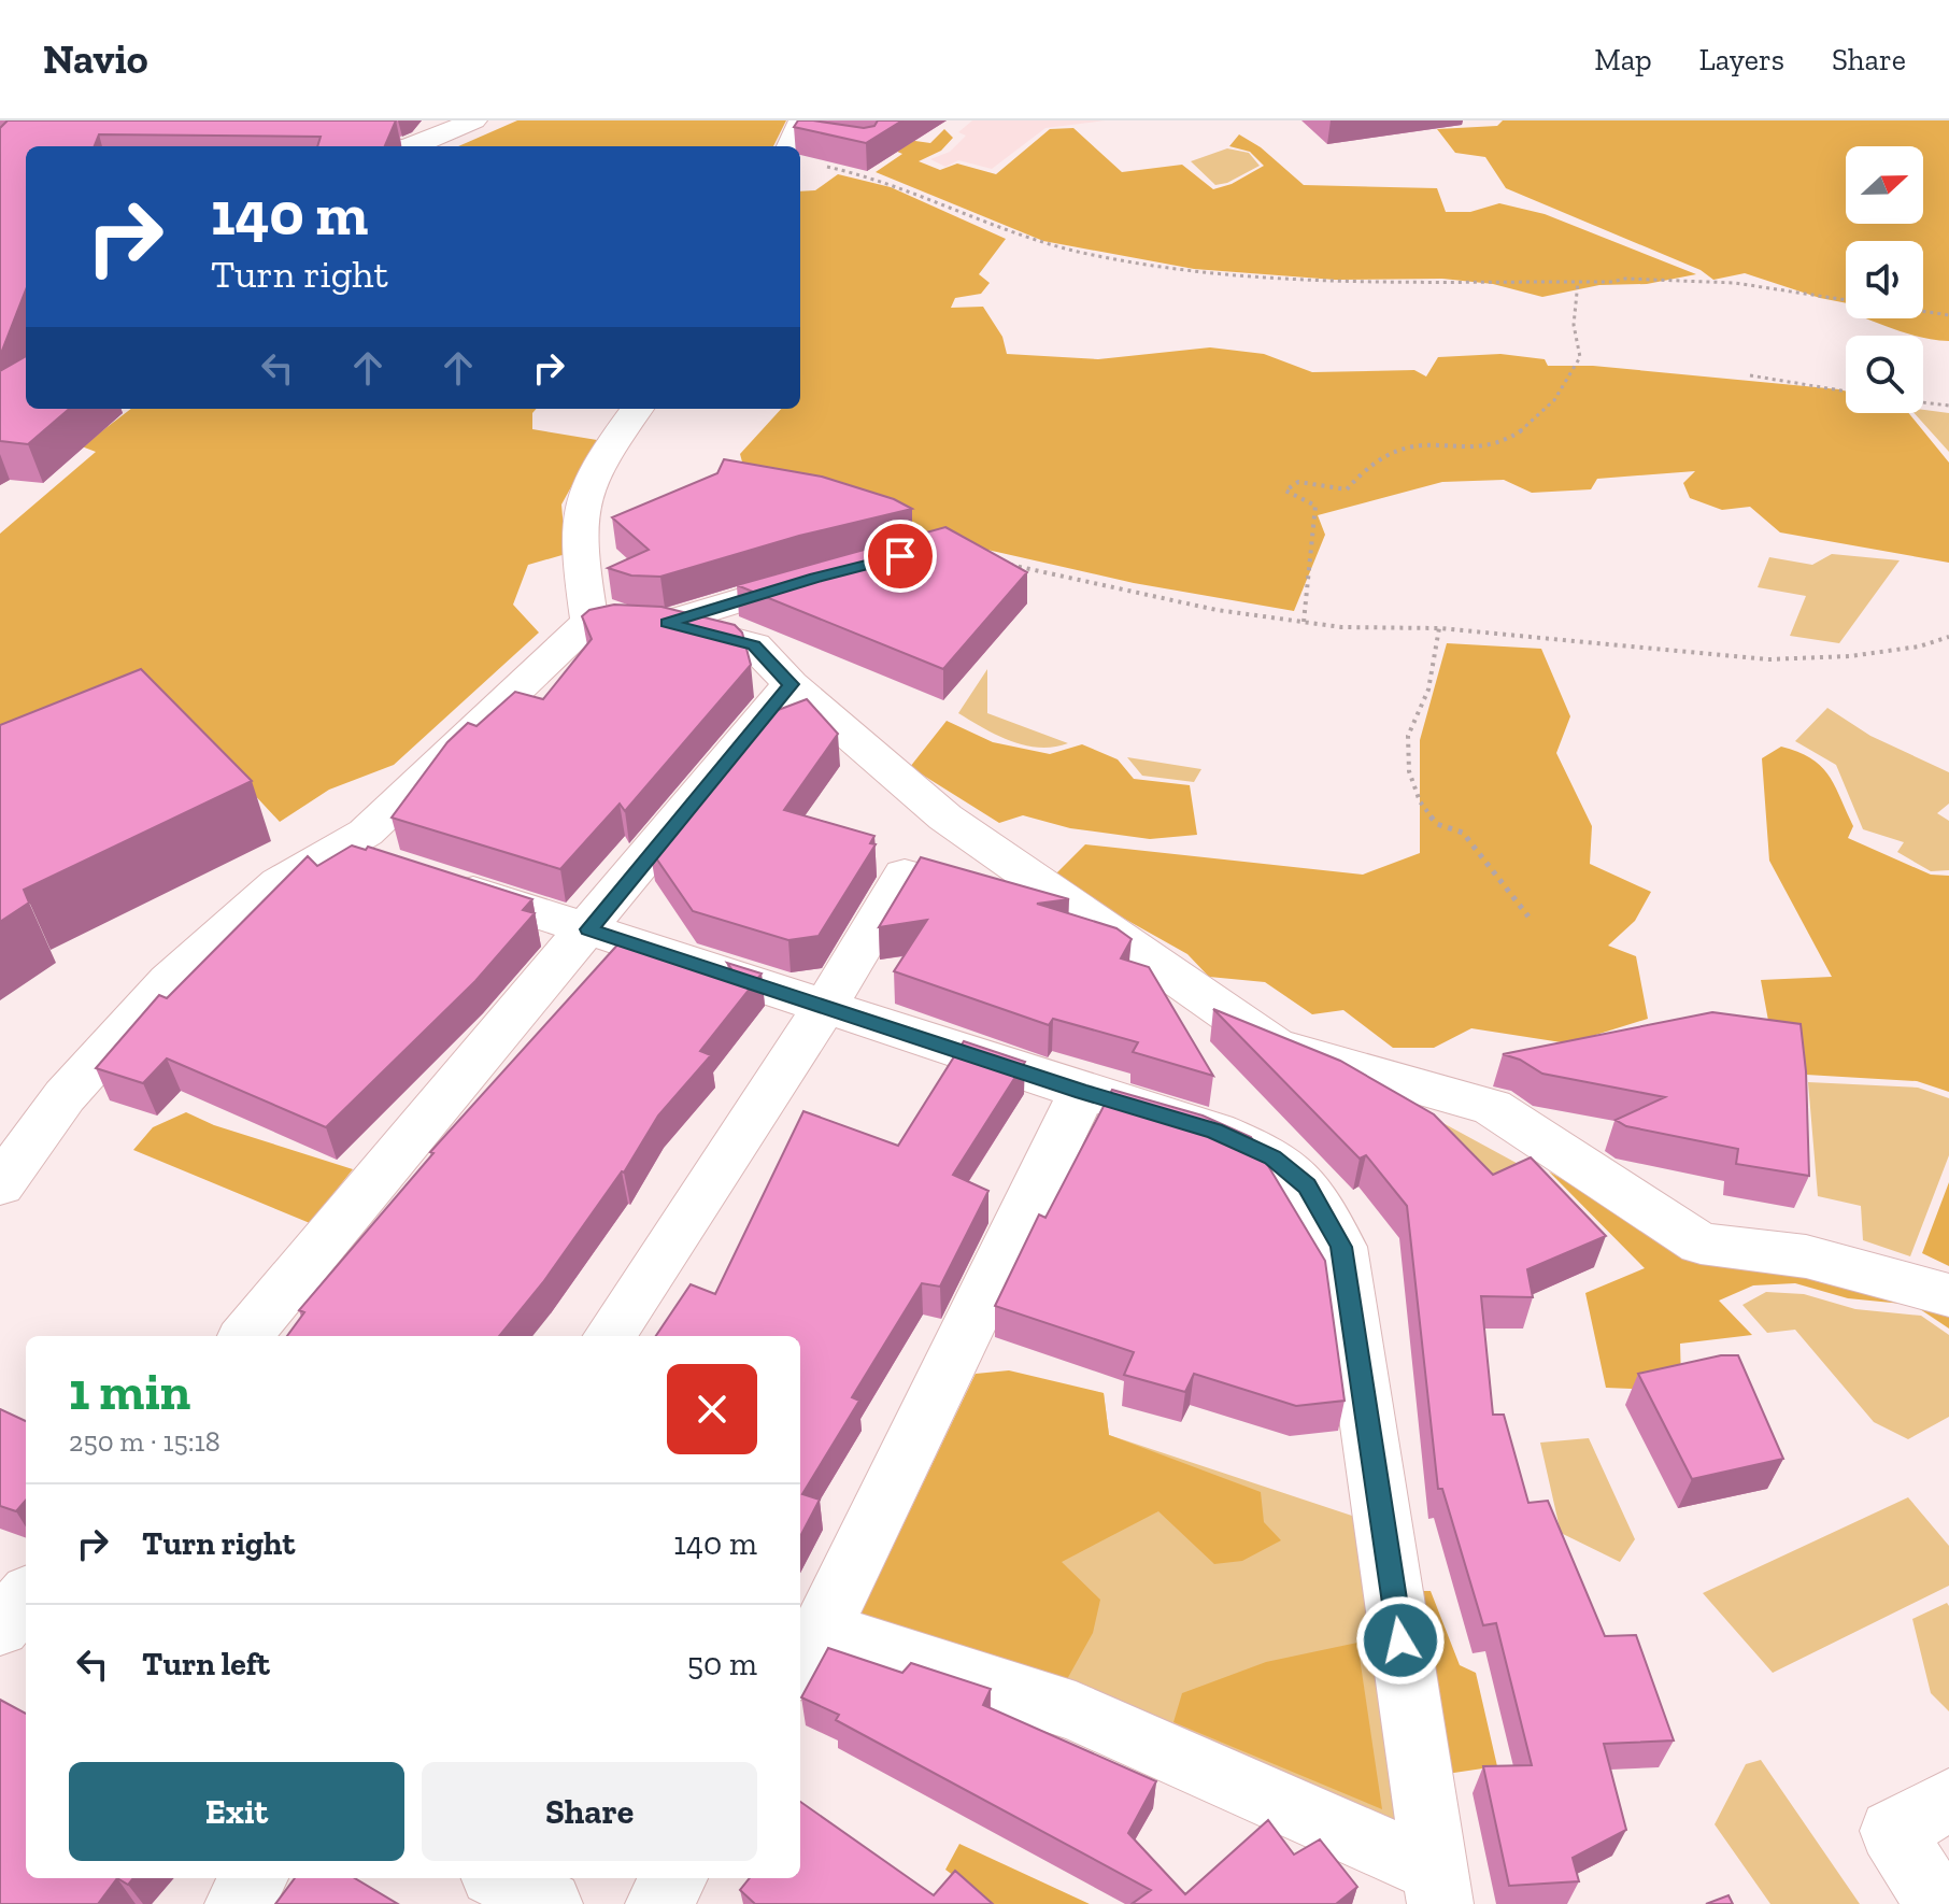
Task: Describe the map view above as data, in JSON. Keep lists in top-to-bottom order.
{
  "north": "right",
  "page": {
    "header": "Navio",
    "nav": ["Map", "Layers", "Share"],
    "turn": ["140 m", "Turn right"],
    "heading": ["1 min", "250 m · 15:18"],
    "list": [
      {
        "name": "Turn right",
        "value": "140 m"
      },
      {
        "name": "Turn left",
        "value": "50 m"
      }
    ],
    "buttons": ["Exit", "Share"]
  }
}
